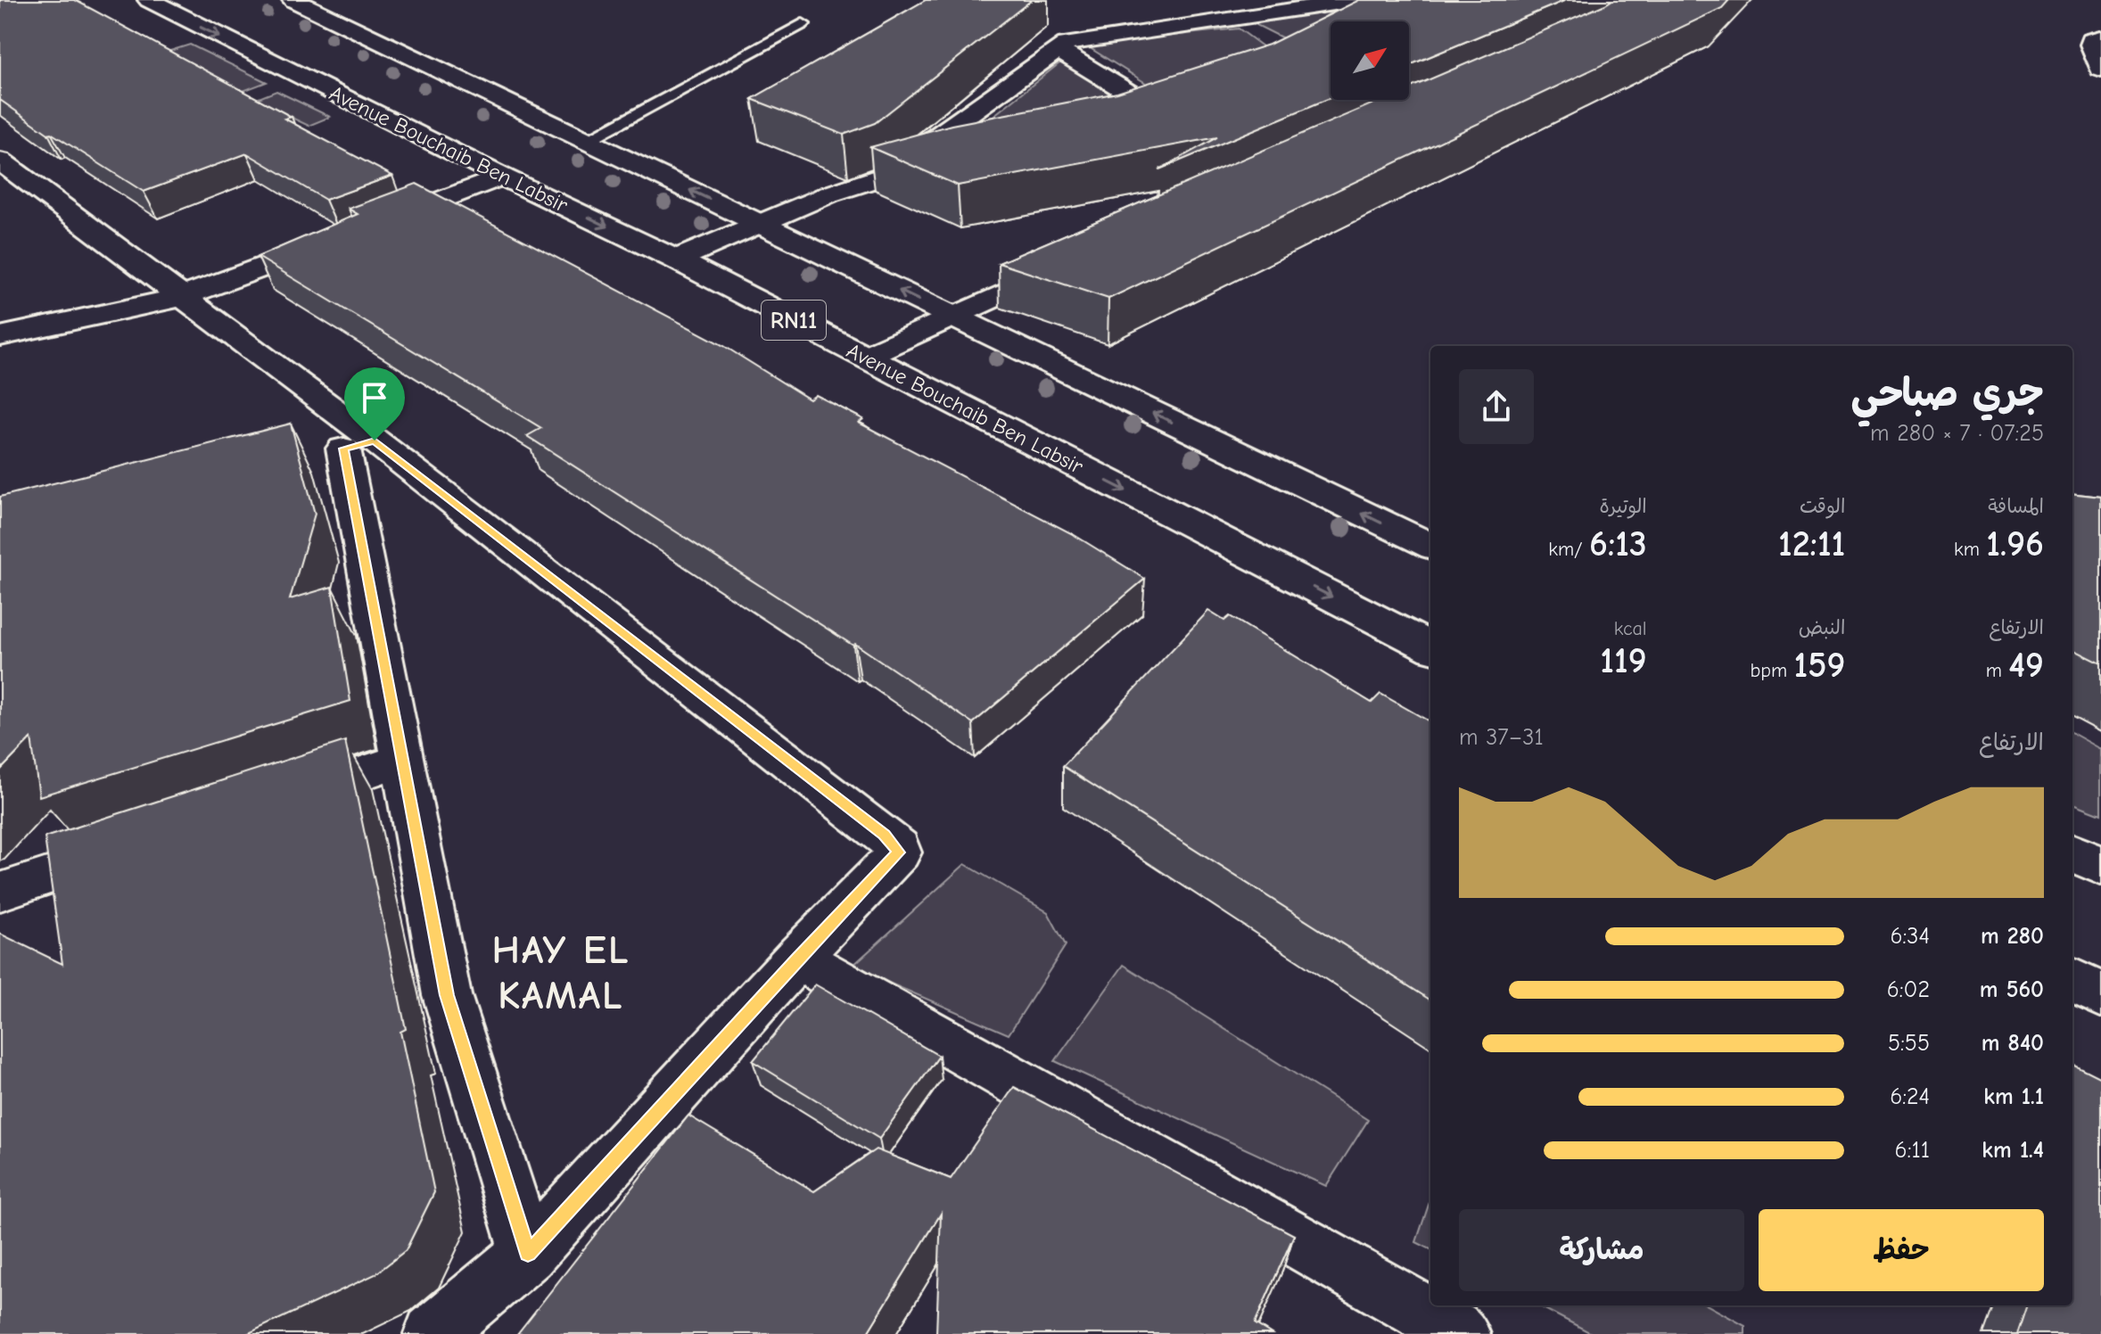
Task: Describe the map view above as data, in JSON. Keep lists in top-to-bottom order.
{
  "streets": {
    "street": ["Avenue Bouchaib Ben Labsir", "RN11"]
  },
  "districts": ["HAY EL KAMAL"],
  "north": "top right",
  "page": {
    "heading": ["جري صباحي", "07:25 · 7 × 280 m"],
    "stats": [
      ["المسافة", "1.96 km"],
      ["الوقت", "12:11"],
      ["الوتيرة", "6:13 /km"],
      ["الارتفاع", "49 m"],
      ["النبض", "159 bpm"],
      ["kcal", "119"]
    ],
    "chart": ["الارتفاع", "31–37 m"],
    "list": [
      {
        "name": "280 m",
        "note": "6:34"
      },
      {
        "name": "560 m",
        "note": "6:02"
      },
      {
        "name": "840 m",
        "note": "5:55"
      },
      {
        "name": "1.1 km",
        "note": "6:24"
      },
      {
        "name": "1.4 km",
        "note": "6:11"
      }
    ],
    "buttons": ["حفظ", "مشاركة"]
  }
}
